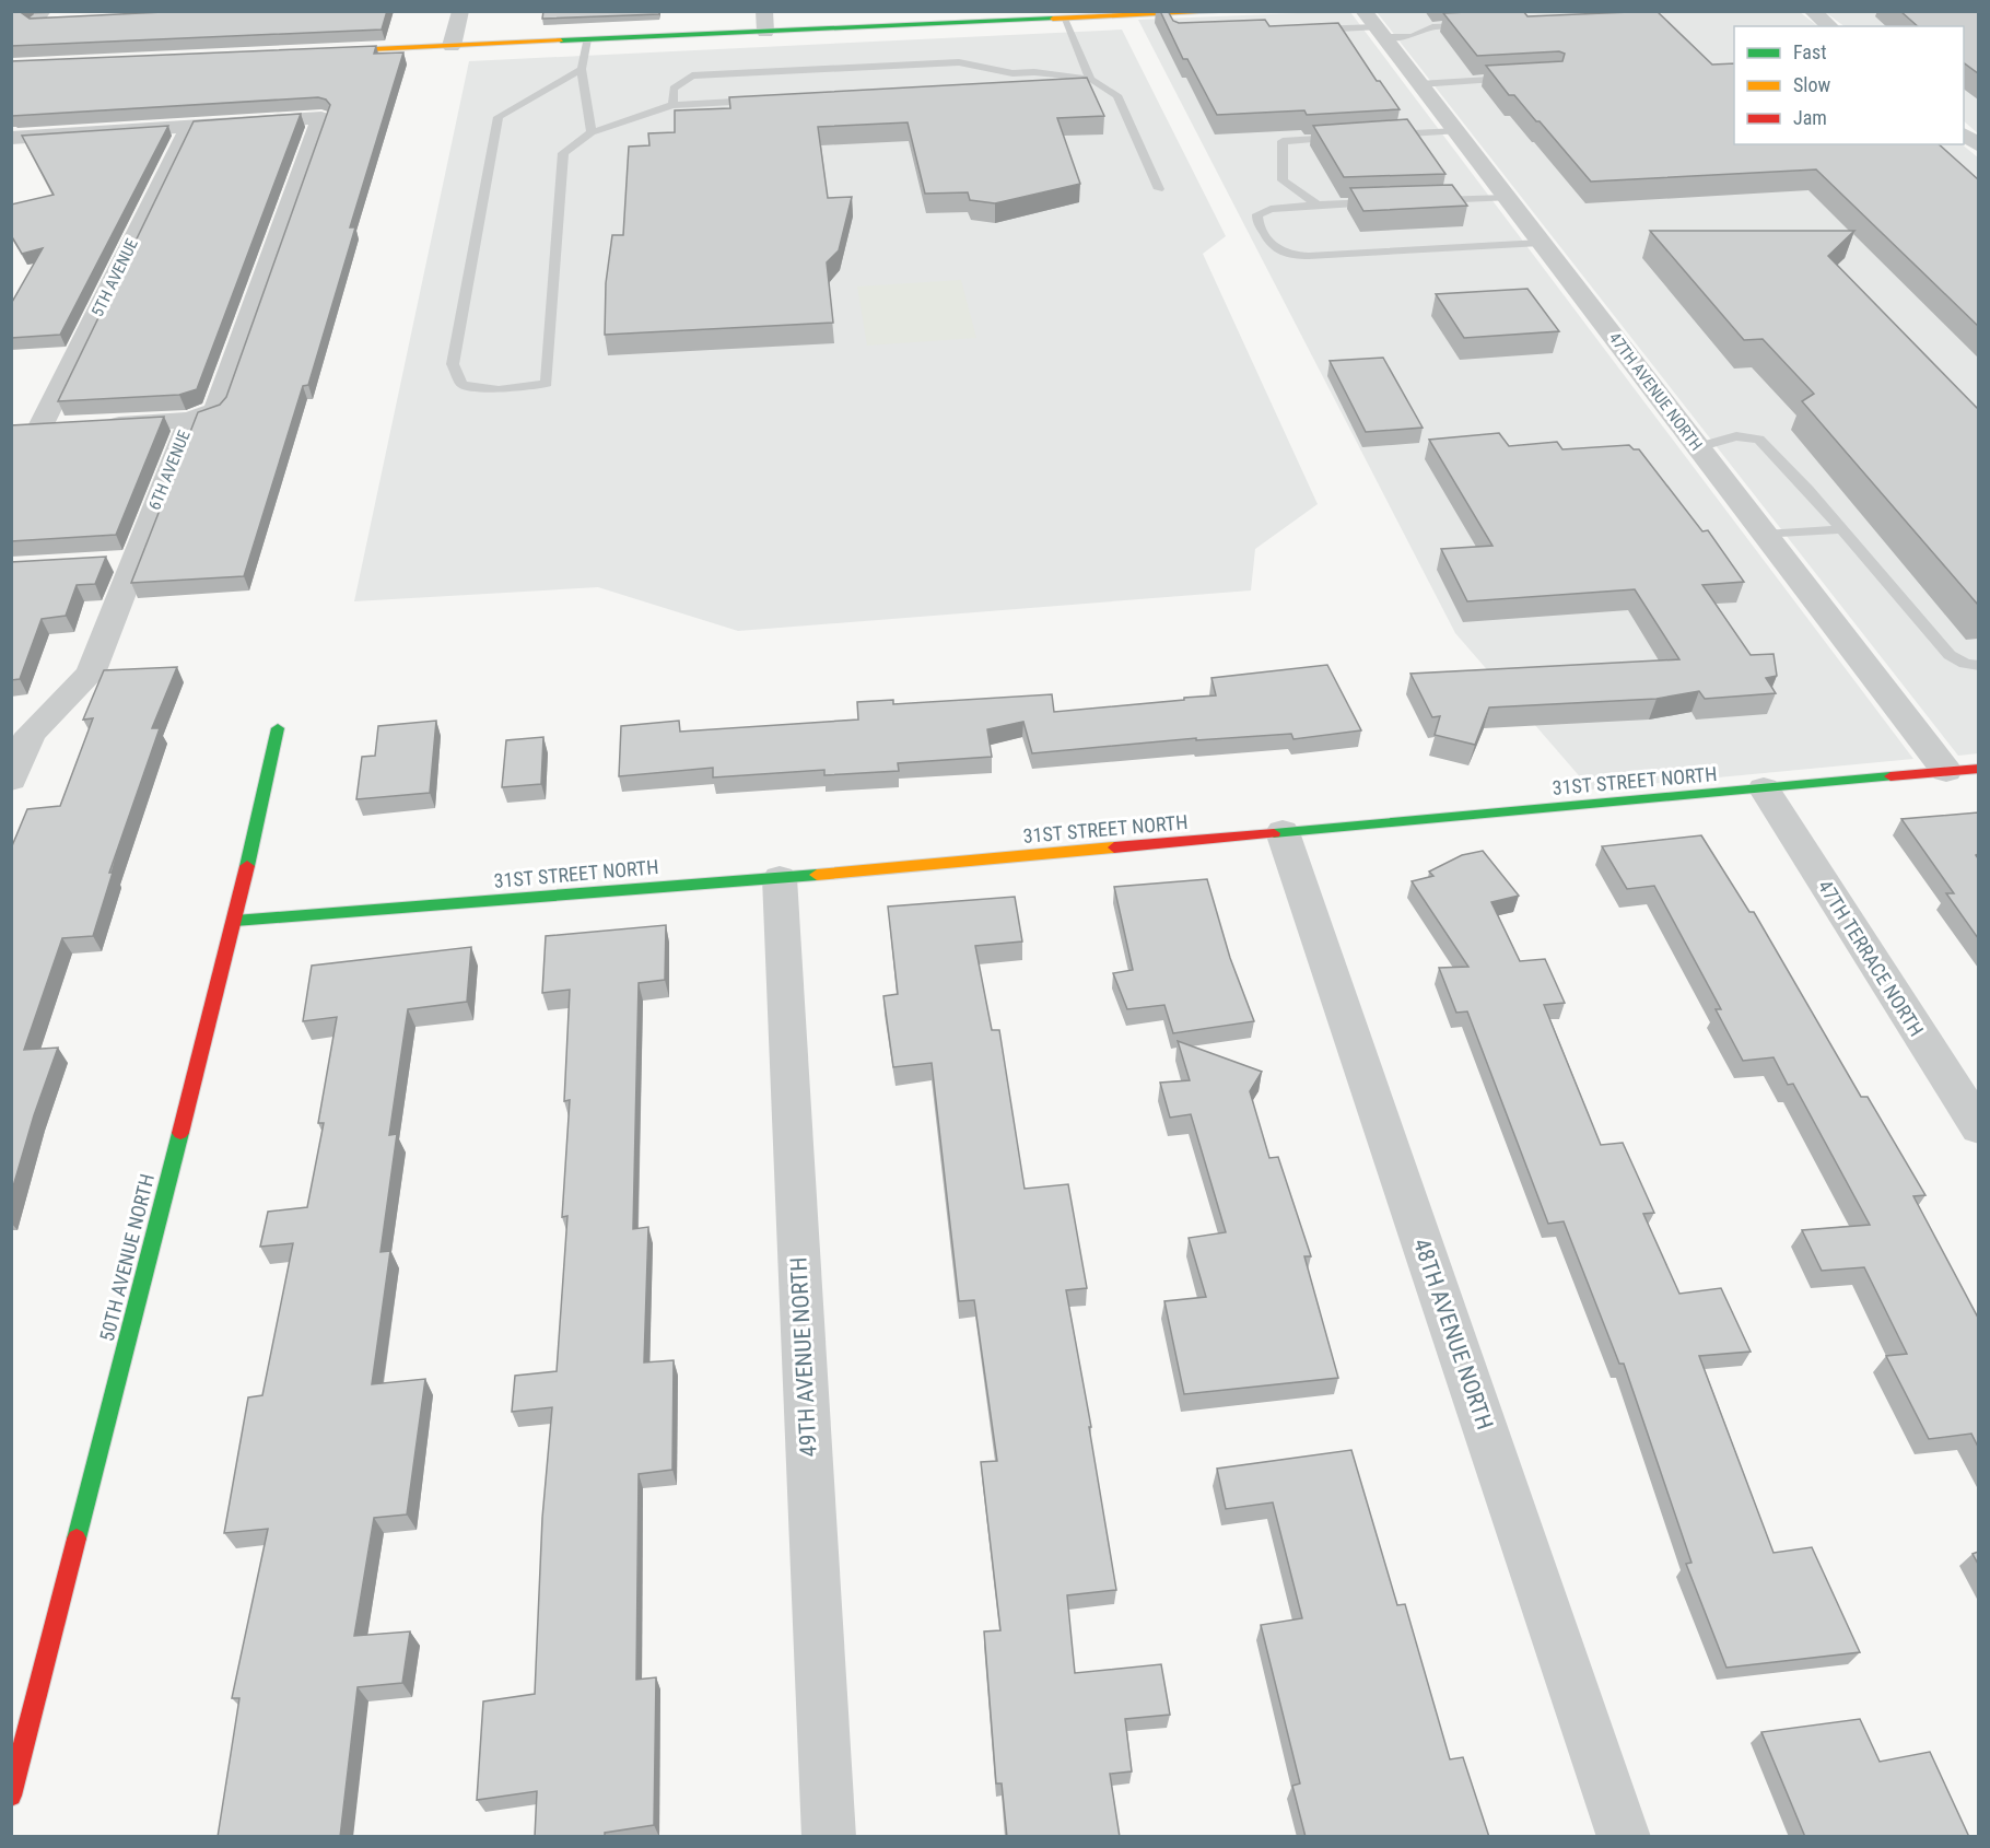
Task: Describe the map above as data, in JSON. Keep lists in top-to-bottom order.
{
  "streets": {
    "street": [
      "5TH AVENUE",
      "47TH AVENUE NORTH",
      "6TH AVENUE",
      "31ST STREET NORTH",
      "47TH TERRACE NORTH",
      "50TH AVENUE NORTH",
      "48TH AVENUE NORTH",
      "49TH AVENUE NORTH"
    ]
  },
  "crossings": [
    ["5TH AVENUE", "6TH AVENUE"],
    ["47TH AVENUE NORTH", "31ST STREET NORTH"],
    ["31ST STREET NORTH", "47TH TERRACE NORTH"],
    ["31ST STREET NORTH", "50TH AVENUE NORTH"],
    ["31ST STREET NORTH", "48TH AVENUE NORTH"],
    ["31ST STREET NORTH", "49TH AVENUE NORTH"]
  ],
  "legend": ["Fast", "Slow", "Jam"]
}
